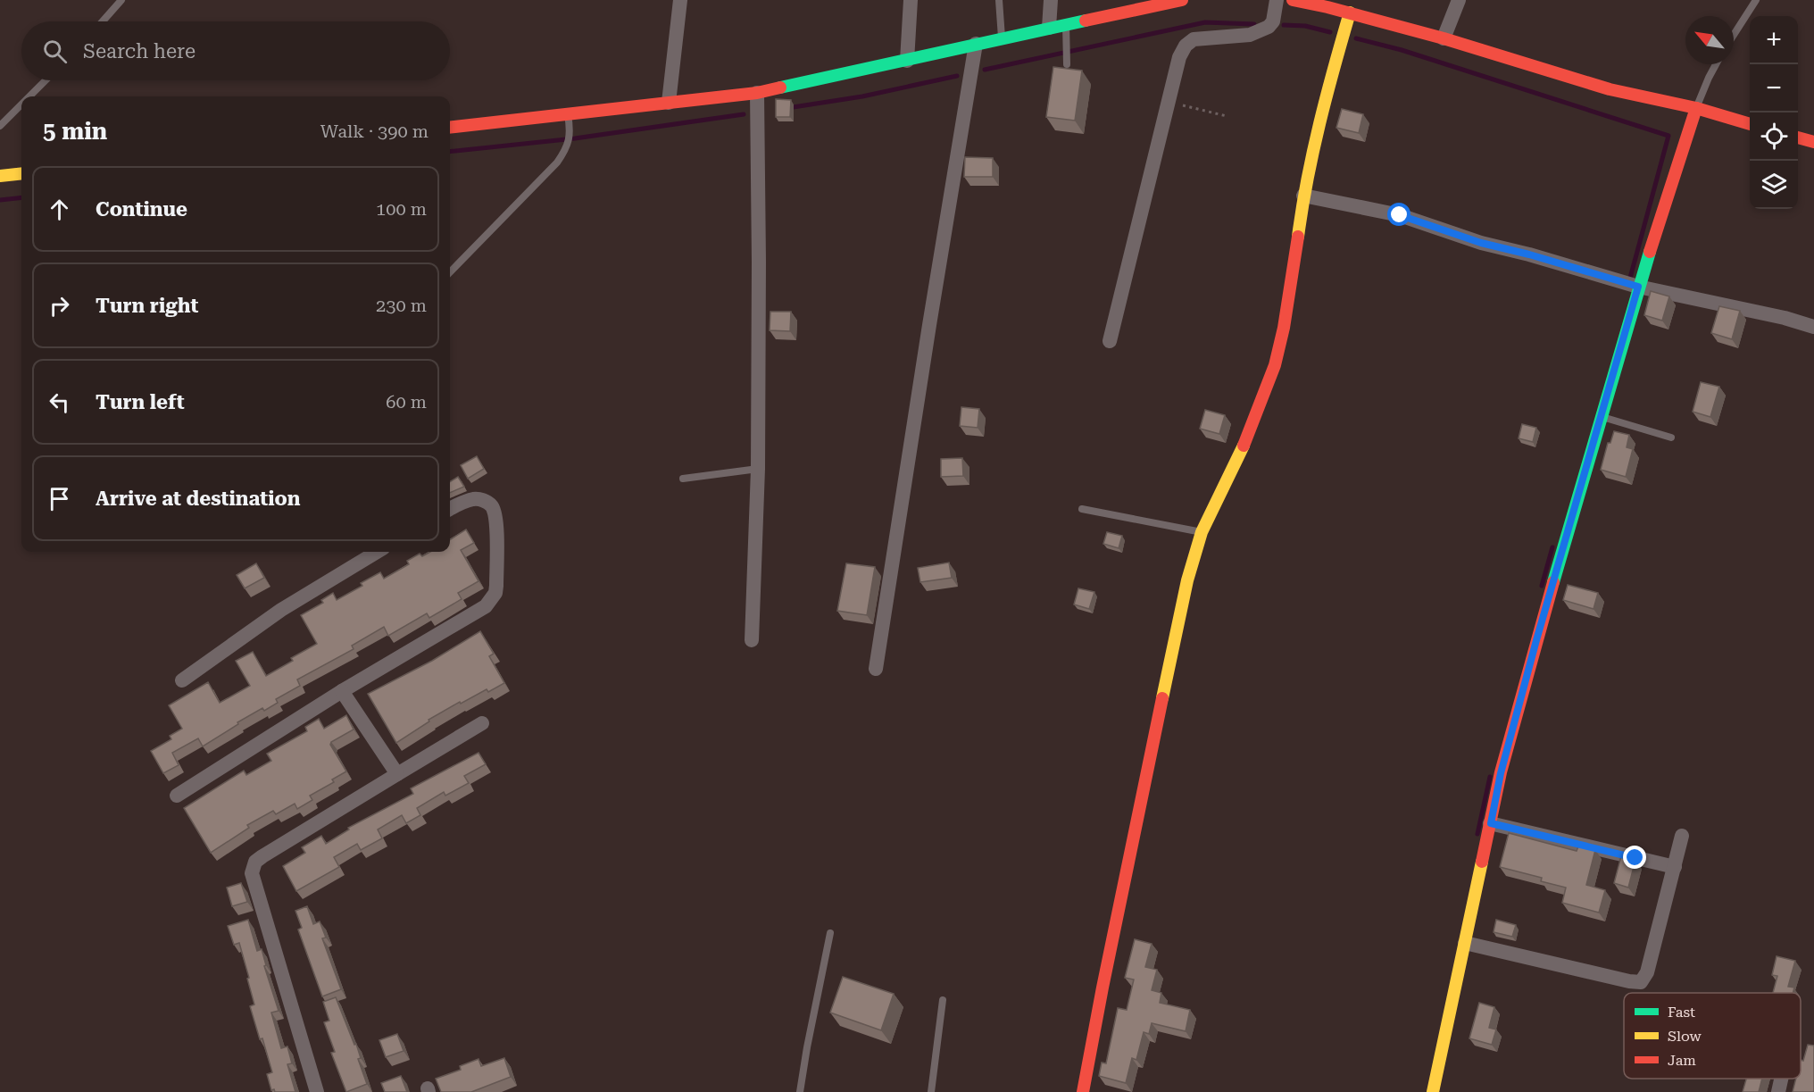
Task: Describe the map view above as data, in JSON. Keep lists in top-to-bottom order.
{
  "legend": ["Fast", "Slow", "Jam"],
  "north": "top left",
  "page": {
    "map_buttons": ["+", "−"],
    "search": "Search here",
    "heading": ["5 min", "Walk · 390 m"],
    "list": [
      ["Continue", "100 m"],
      ["Turn right", "230 m"],
      ["Turn left", "60 m"],
      "Arrive at destination"
    ]
  }
}
